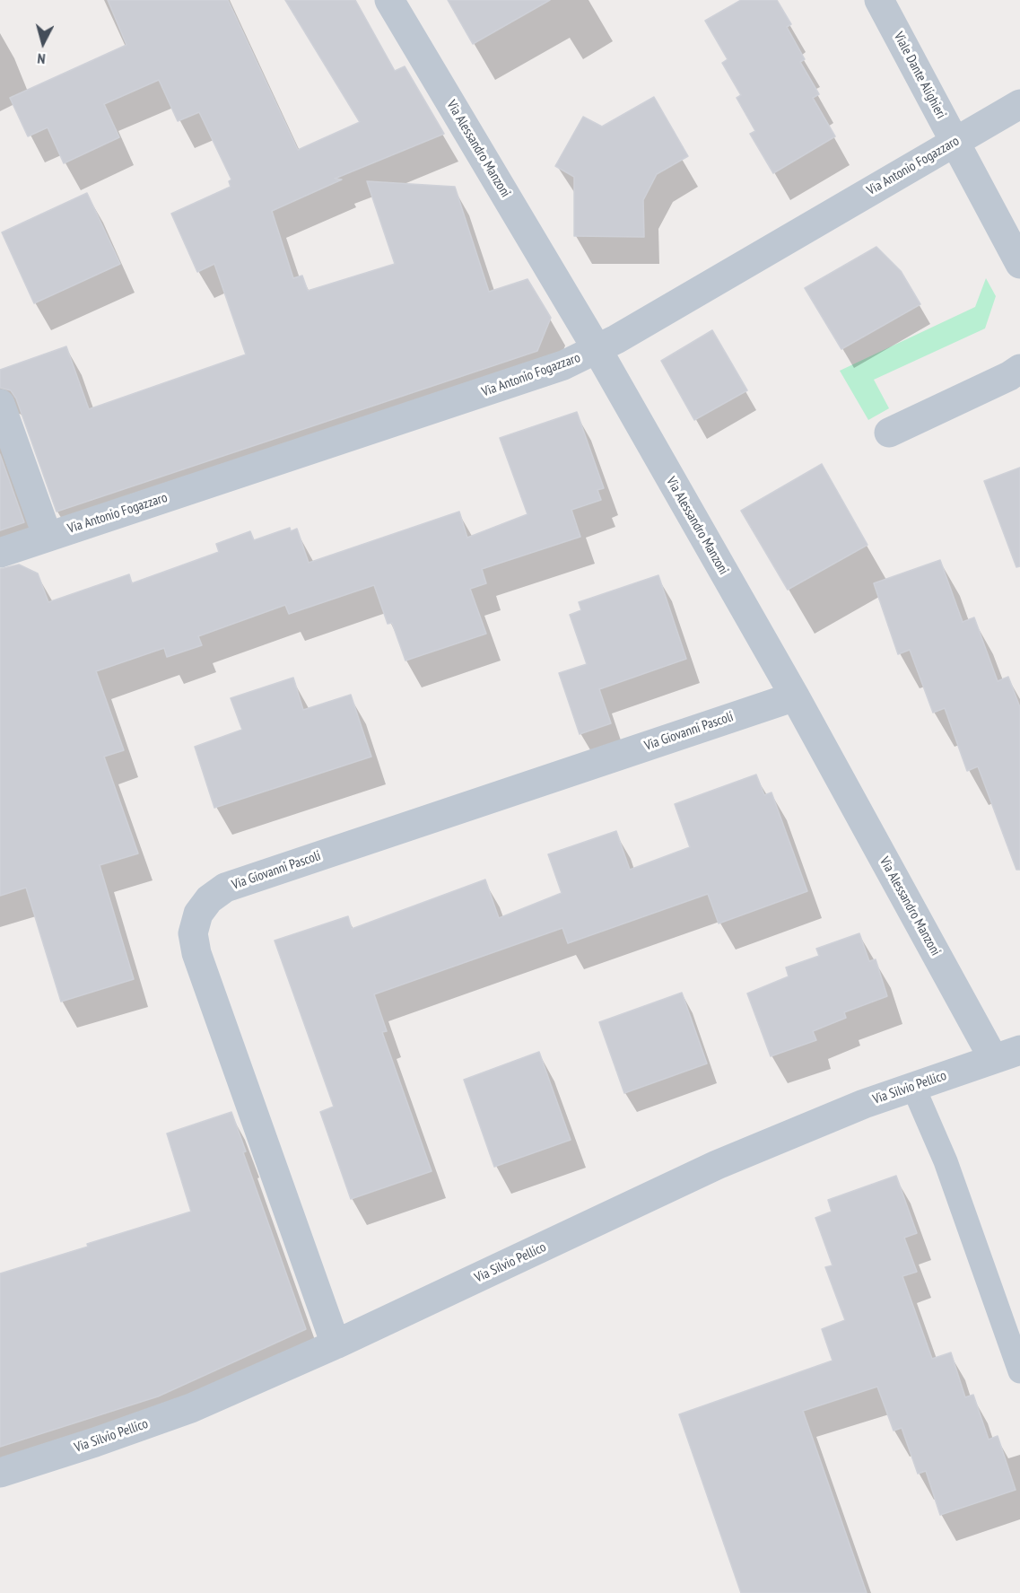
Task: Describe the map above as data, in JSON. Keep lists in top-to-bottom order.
{
  "streets": {
    "street": [
      "Viale Dante Alighieri",
      "Via Alessandro Manzoni",
      "Via Antonio Fogazzaro",
      "Via Giovanni Pascoli",
      "Via Silvio Pellico"
    ]
  },
  "crossings": [
    ["Viale Dante Alighieri", "Via Antonio Fogazzaro"],
    ["Via Alessandro Manzoni", "Via Antonio Fogazzaro"],
    ["Via Alessandro Manzoni", "Via Giovanni Pascoli"],
    ["Via Alessandro Manzoni", "Via Silvio Pellico"],
    ["Via Giovanni Pascoli", "Via Silvio Pellico"]
  ],
  "north": "bottom"
}
